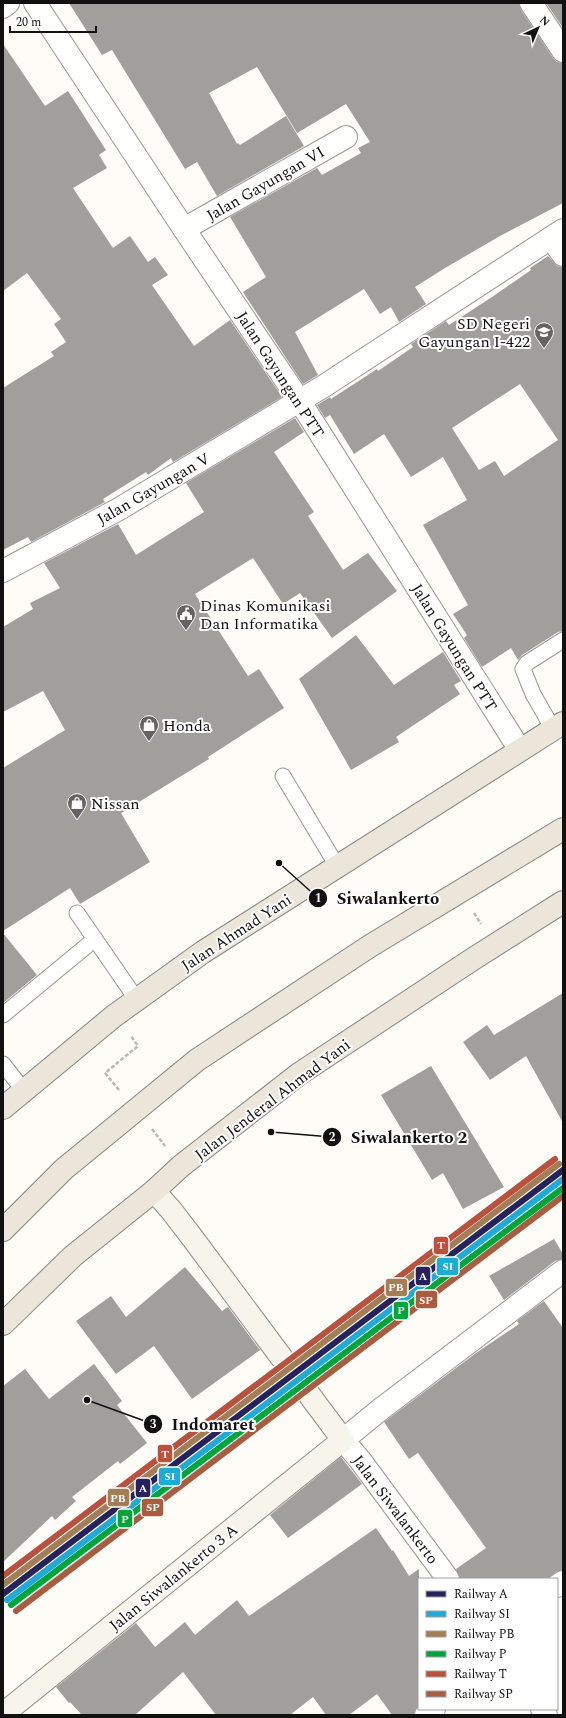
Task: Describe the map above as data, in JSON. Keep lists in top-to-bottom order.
{
  "streets": {
    "highway": ["Jalan Ahmad Yani", "Jalan Jenderal Ahmad Yani"],
    "main road": ["Jalan Siwalankerto 3 A"],
    "street": [
      "Jalan Gayungan VI",
      "Jalan Gayungan PTT",
      "Jalan Gayungan V",
      "Jalan Siwalankerto"
    ]
  },
  "crossings": [
    ["Jalan Gayungan VI", "Jalan Gayungan PTT"],
    ["Jalan Gayungan PTT", "Jalan Gayungan V"],
    ["Jalan Gayungan PTT", "Jalan Ahmad Yani"],
    ["Jalan Siwalankerto", "Jalan Siwalankerto 3 A"]
  ],
  "places": {
    "school or university": ["SD Negeri Gayungan I-422"],
    "public building": ["Dinas Komunikasi Dan Informatika"],
    "shop": ["Honda", "Nissan"],
    "other": ["Siwalankerto", "Siwalankerto 2", "Indomaret"]
  },
  "lines": [
    "rail line T",
    "rail line PB",
    "rail line A",
    "rail line SI",
    "rail line P",
    "rail line SP"
  ],
  "legend": [
    "Railway A",
    "Railway SI",
    "Railway PB",
    "Railway P",
    "Railway T",
    "Railway SP"
  ],
  "scale_bar": "20 m",
  "north": "top right"
}
